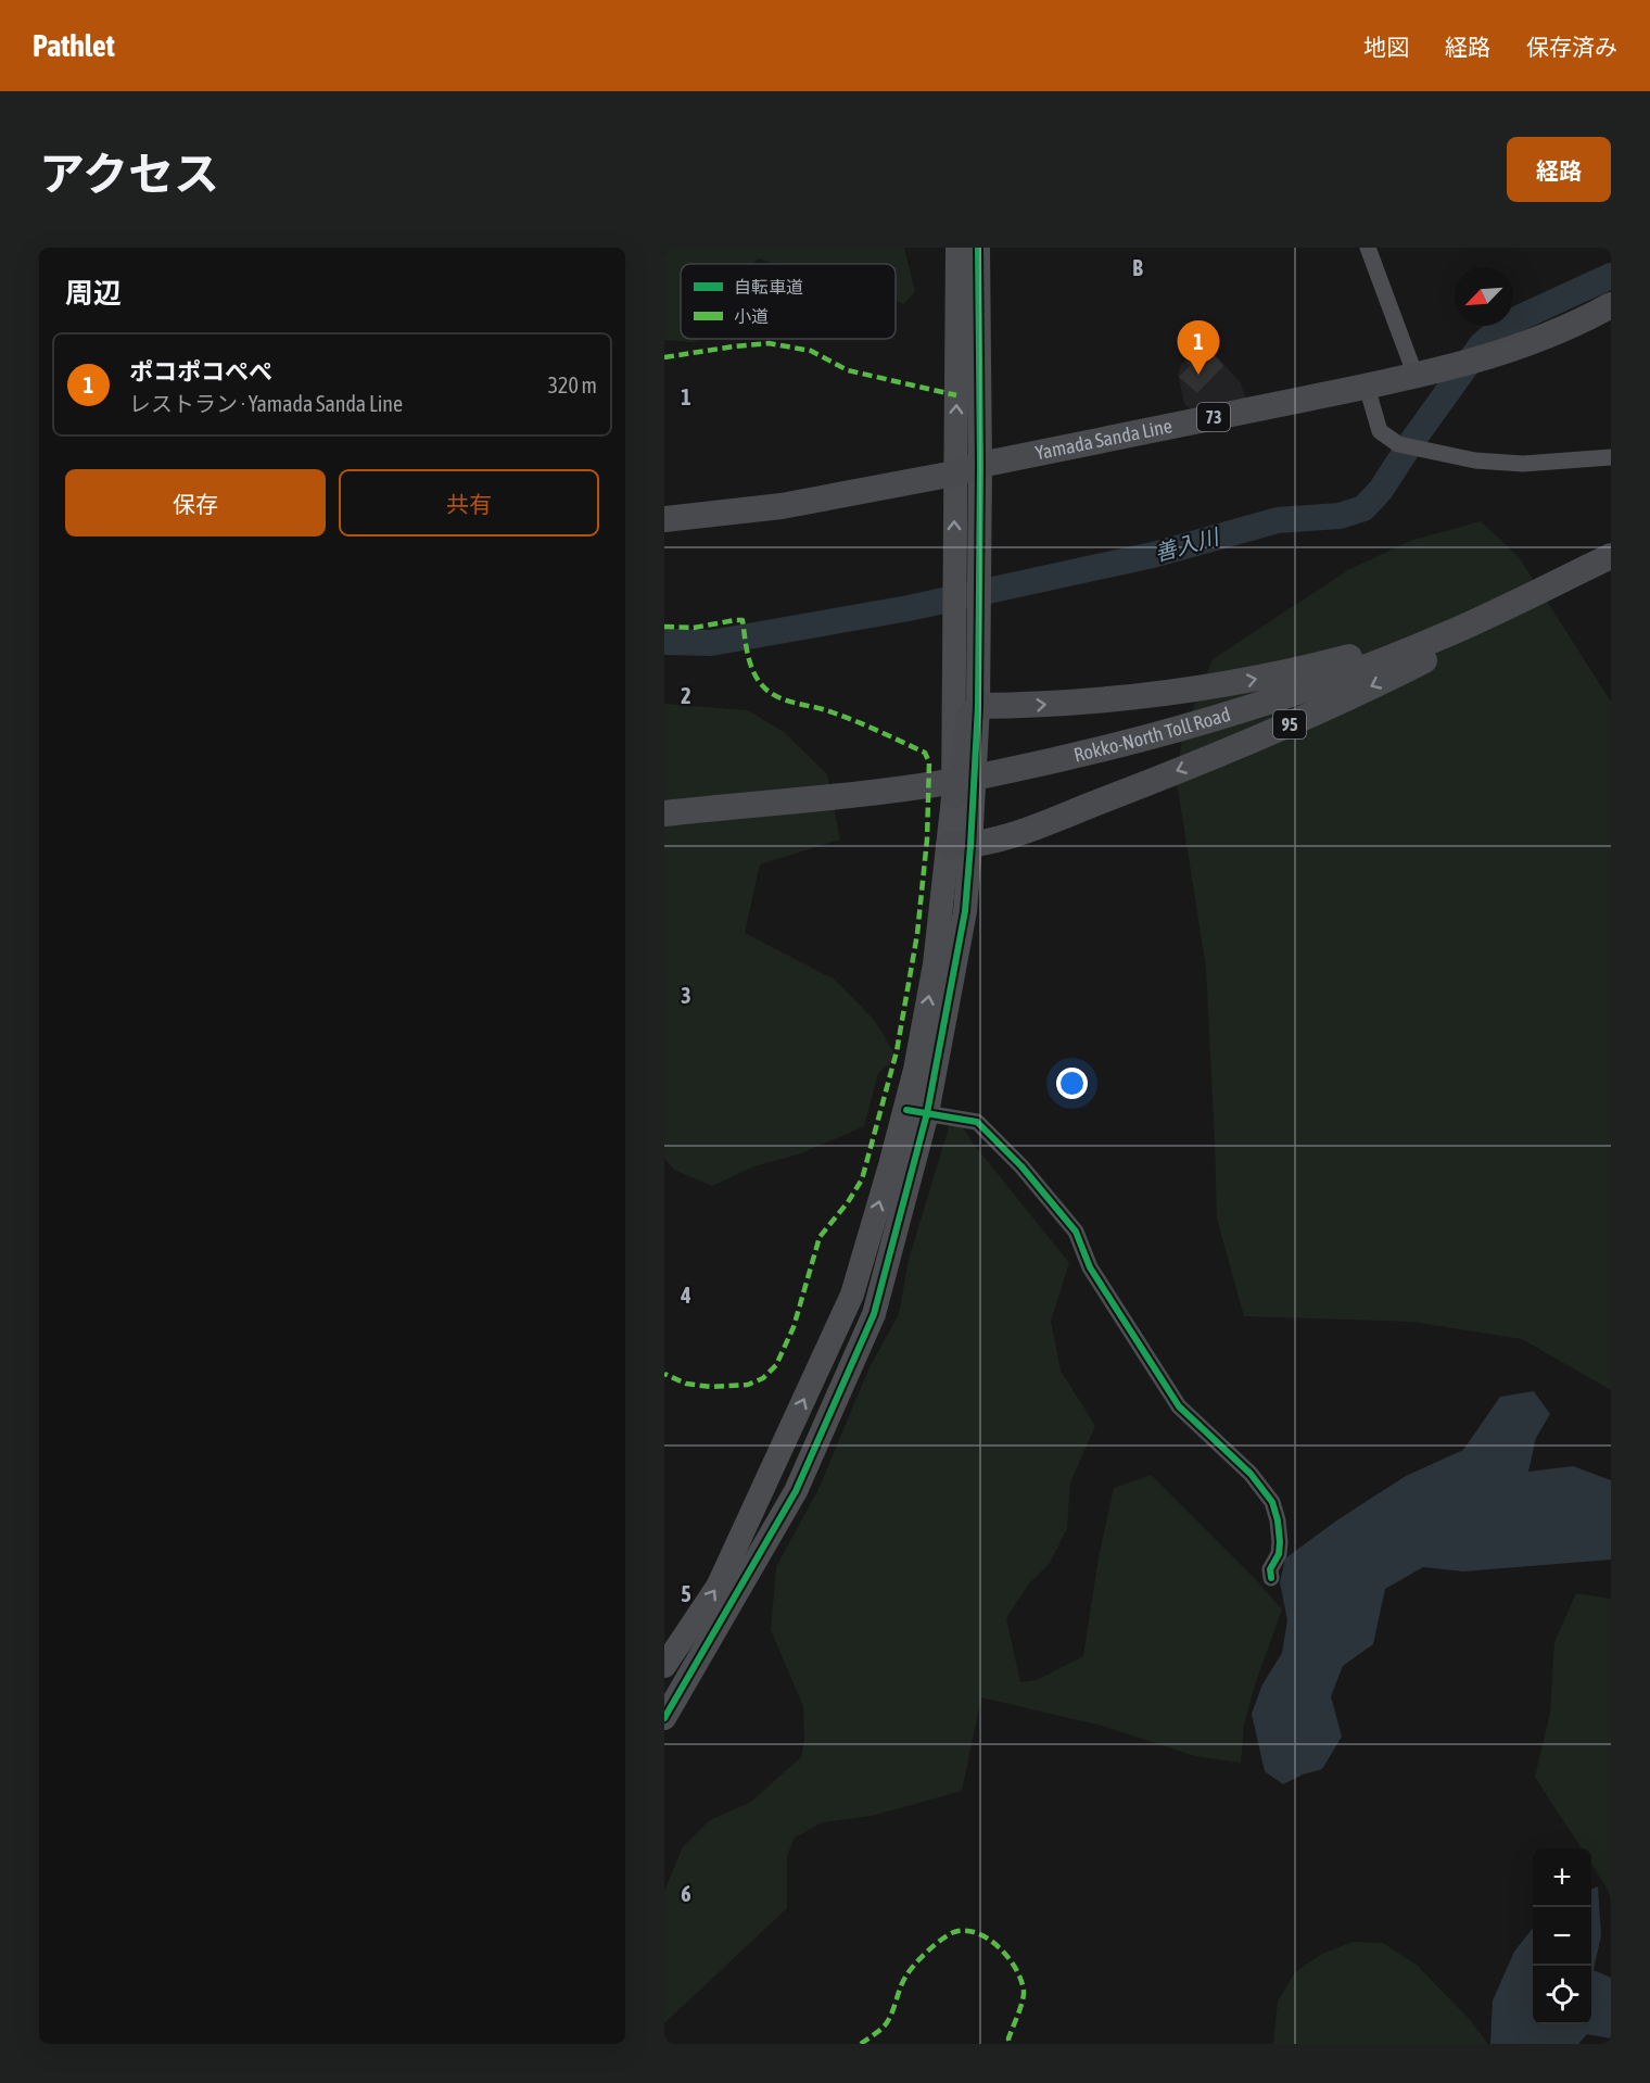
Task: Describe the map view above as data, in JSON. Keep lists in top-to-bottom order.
{
  "streets": {
    "main road": [
      "73",
      "Yamada Sanda Line",
      "95",
      "Rokko-North Toll Road"
    ]
  },
  "crossings": [
    ["95", "Rokko-North Toll Road"]
  ],
  "water": ["善入川"],
  "legend": ["自転車道", "小道"],
  "north": "bottom left",
  "page": {
    "header": "Pathlet",
    "nav": ["地図", "経路", "保存済み"],
    "title": "アクセス",
    "buttons": [
      "経路",
      ["保存", "共有"]
    ],
    "heading": "周辺",
    "pins": "1",
    "list": [
      {
        "mark": "1",
        "name": "ポコポコぺぺ",
        "note": "レストラン · Yamada Sanda Line",
        "value": "320 m"
      }
    ],
    "map_buttons": ["+", "−"]
  },
  "grid": {
    "columns": ["B"],
    "rows": [
      "1",
      "2",
      "3",
      "4",
      "5",
      "6"
    ]
  }
}
